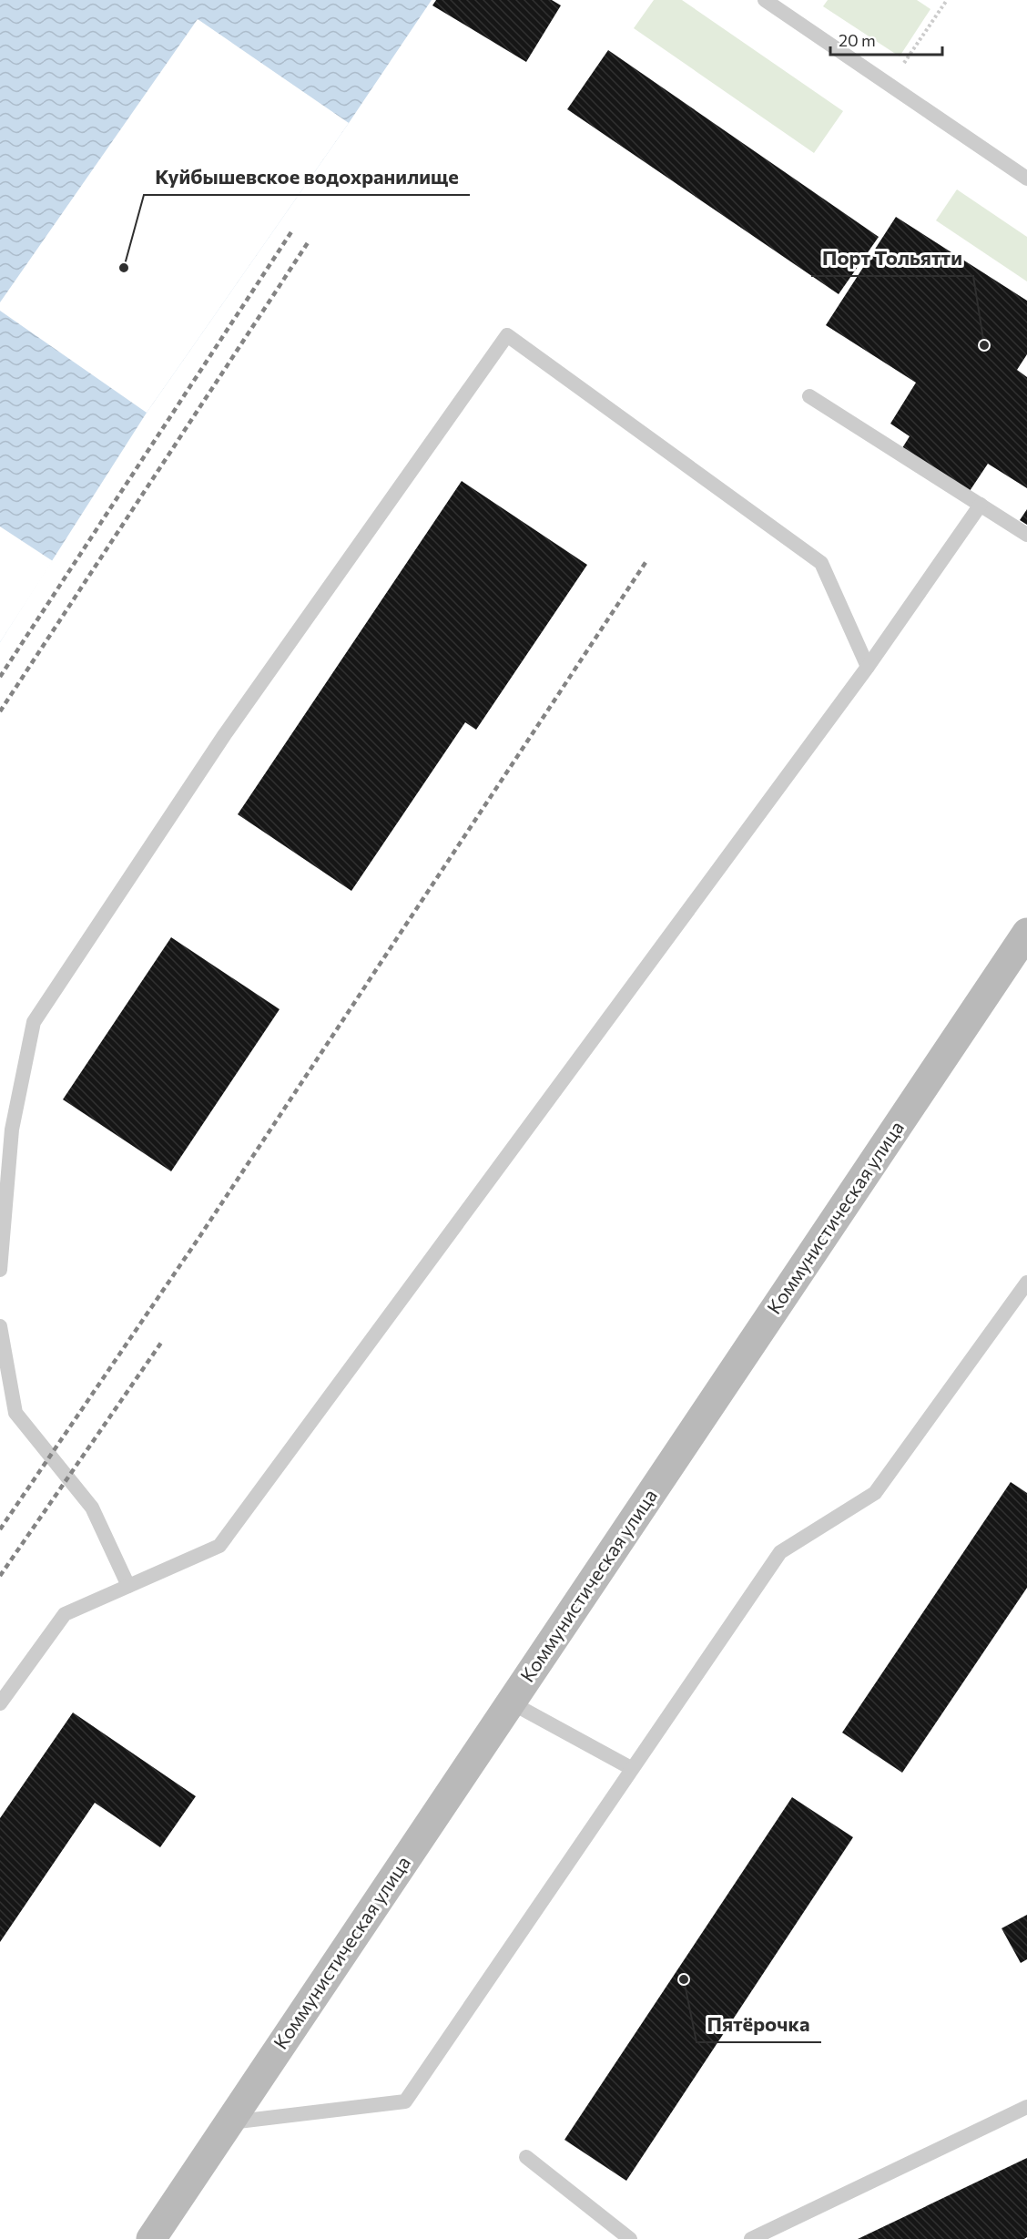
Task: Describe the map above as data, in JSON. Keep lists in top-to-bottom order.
{
  "streets": {
    "main road": ["Коммунистическая улица"]
  },
  "places": ["Куйбышевское водохранилище", "Порт Тольятти", "Пятёрочка"],
  "scale_bar": "20 m"
}
